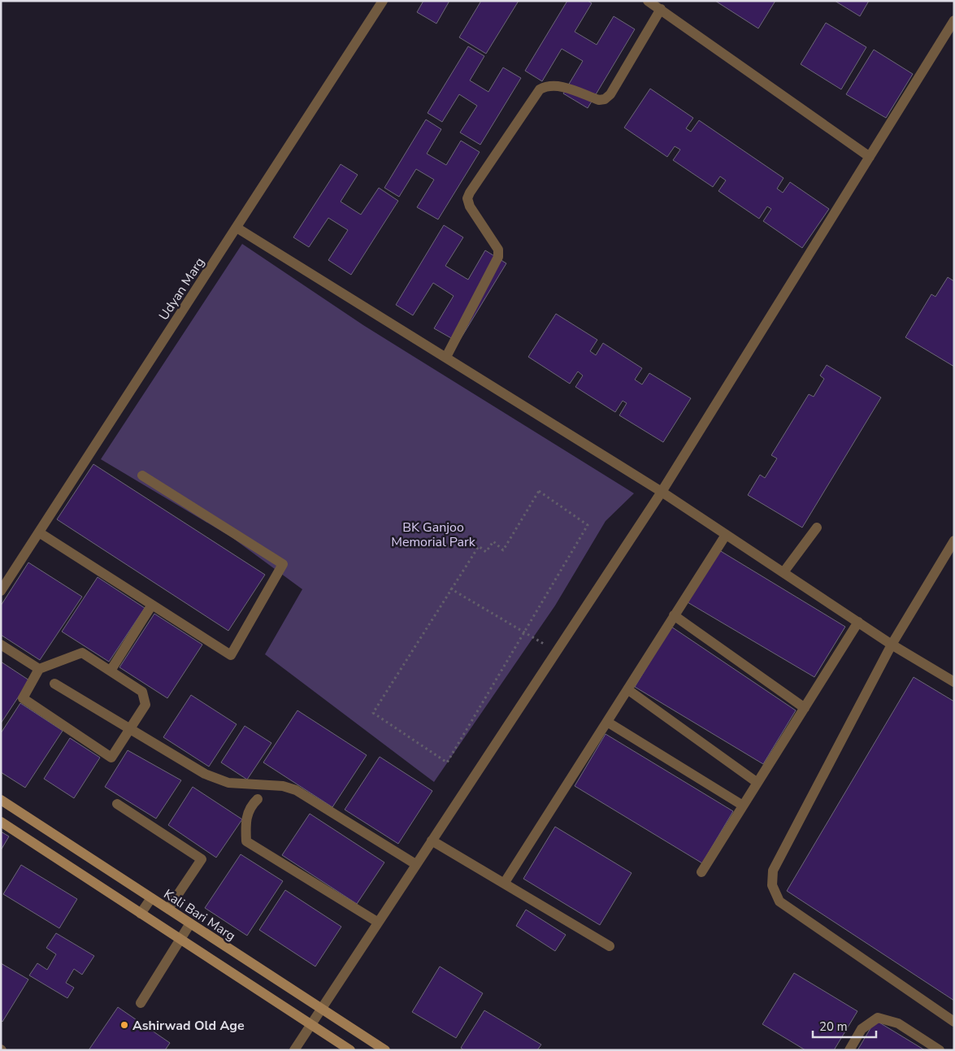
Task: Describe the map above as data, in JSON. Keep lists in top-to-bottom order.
{
  "streets": {
    "street": ["Udyan Marg", "Kali Bari Marg"]
  },
  "parks": ["BK Ganjoo Memorial Park"],
  "places": ["Ashirwad Old Age"],
  "scale_bar": "20 m"
}
